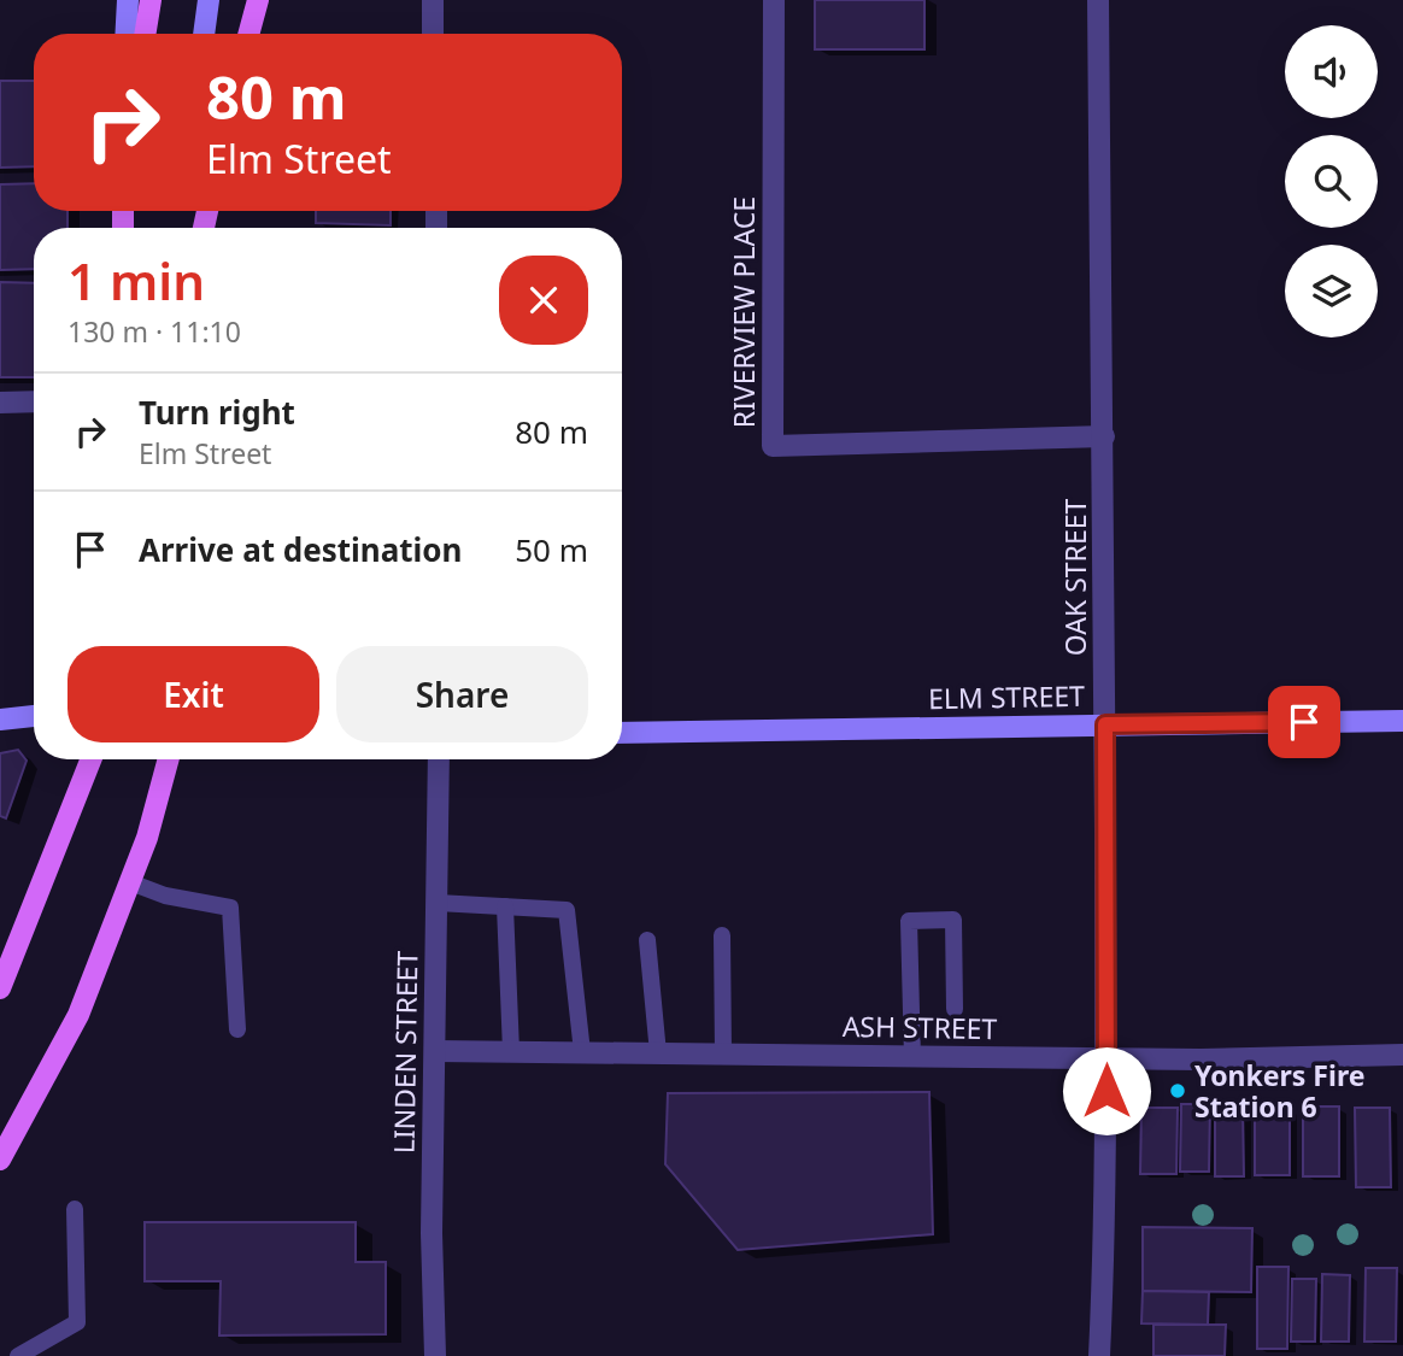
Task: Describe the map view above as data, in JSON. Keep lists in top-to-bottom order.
{
  "streets": {
    "street": [
      "RIVERVIEW PLACE",
      "OAK STREET",
      "ELM STREET",
      "ASH STREET",
      "LINDEN STREET"
    ]
  },
  "crossings": [
    ["RIVERVIEW PLACE", "OAK STREET"],
    ["OAK STREET", "ELM STREET"],
    ["OAK STREET", "ASH STREET"],
    ["ASH STREET", "LINDEN STREET"]
  ],
  "places": ["Yonkers Fire Station 6"],
  "page": {
    "turn": ["80 m", "Elm Street"],
    "heading": ["1 min", "130 m · 11:10"],
    "list": [
      {
        "name": "Turn right",
        "note": "Elm Street",
        "value": "80 m"
      },
      {
        "name": "Arrive at destination",
        "value": "50 m"
      }
    ],
    "buttons": ["Exit", "Share"]
  }
}
